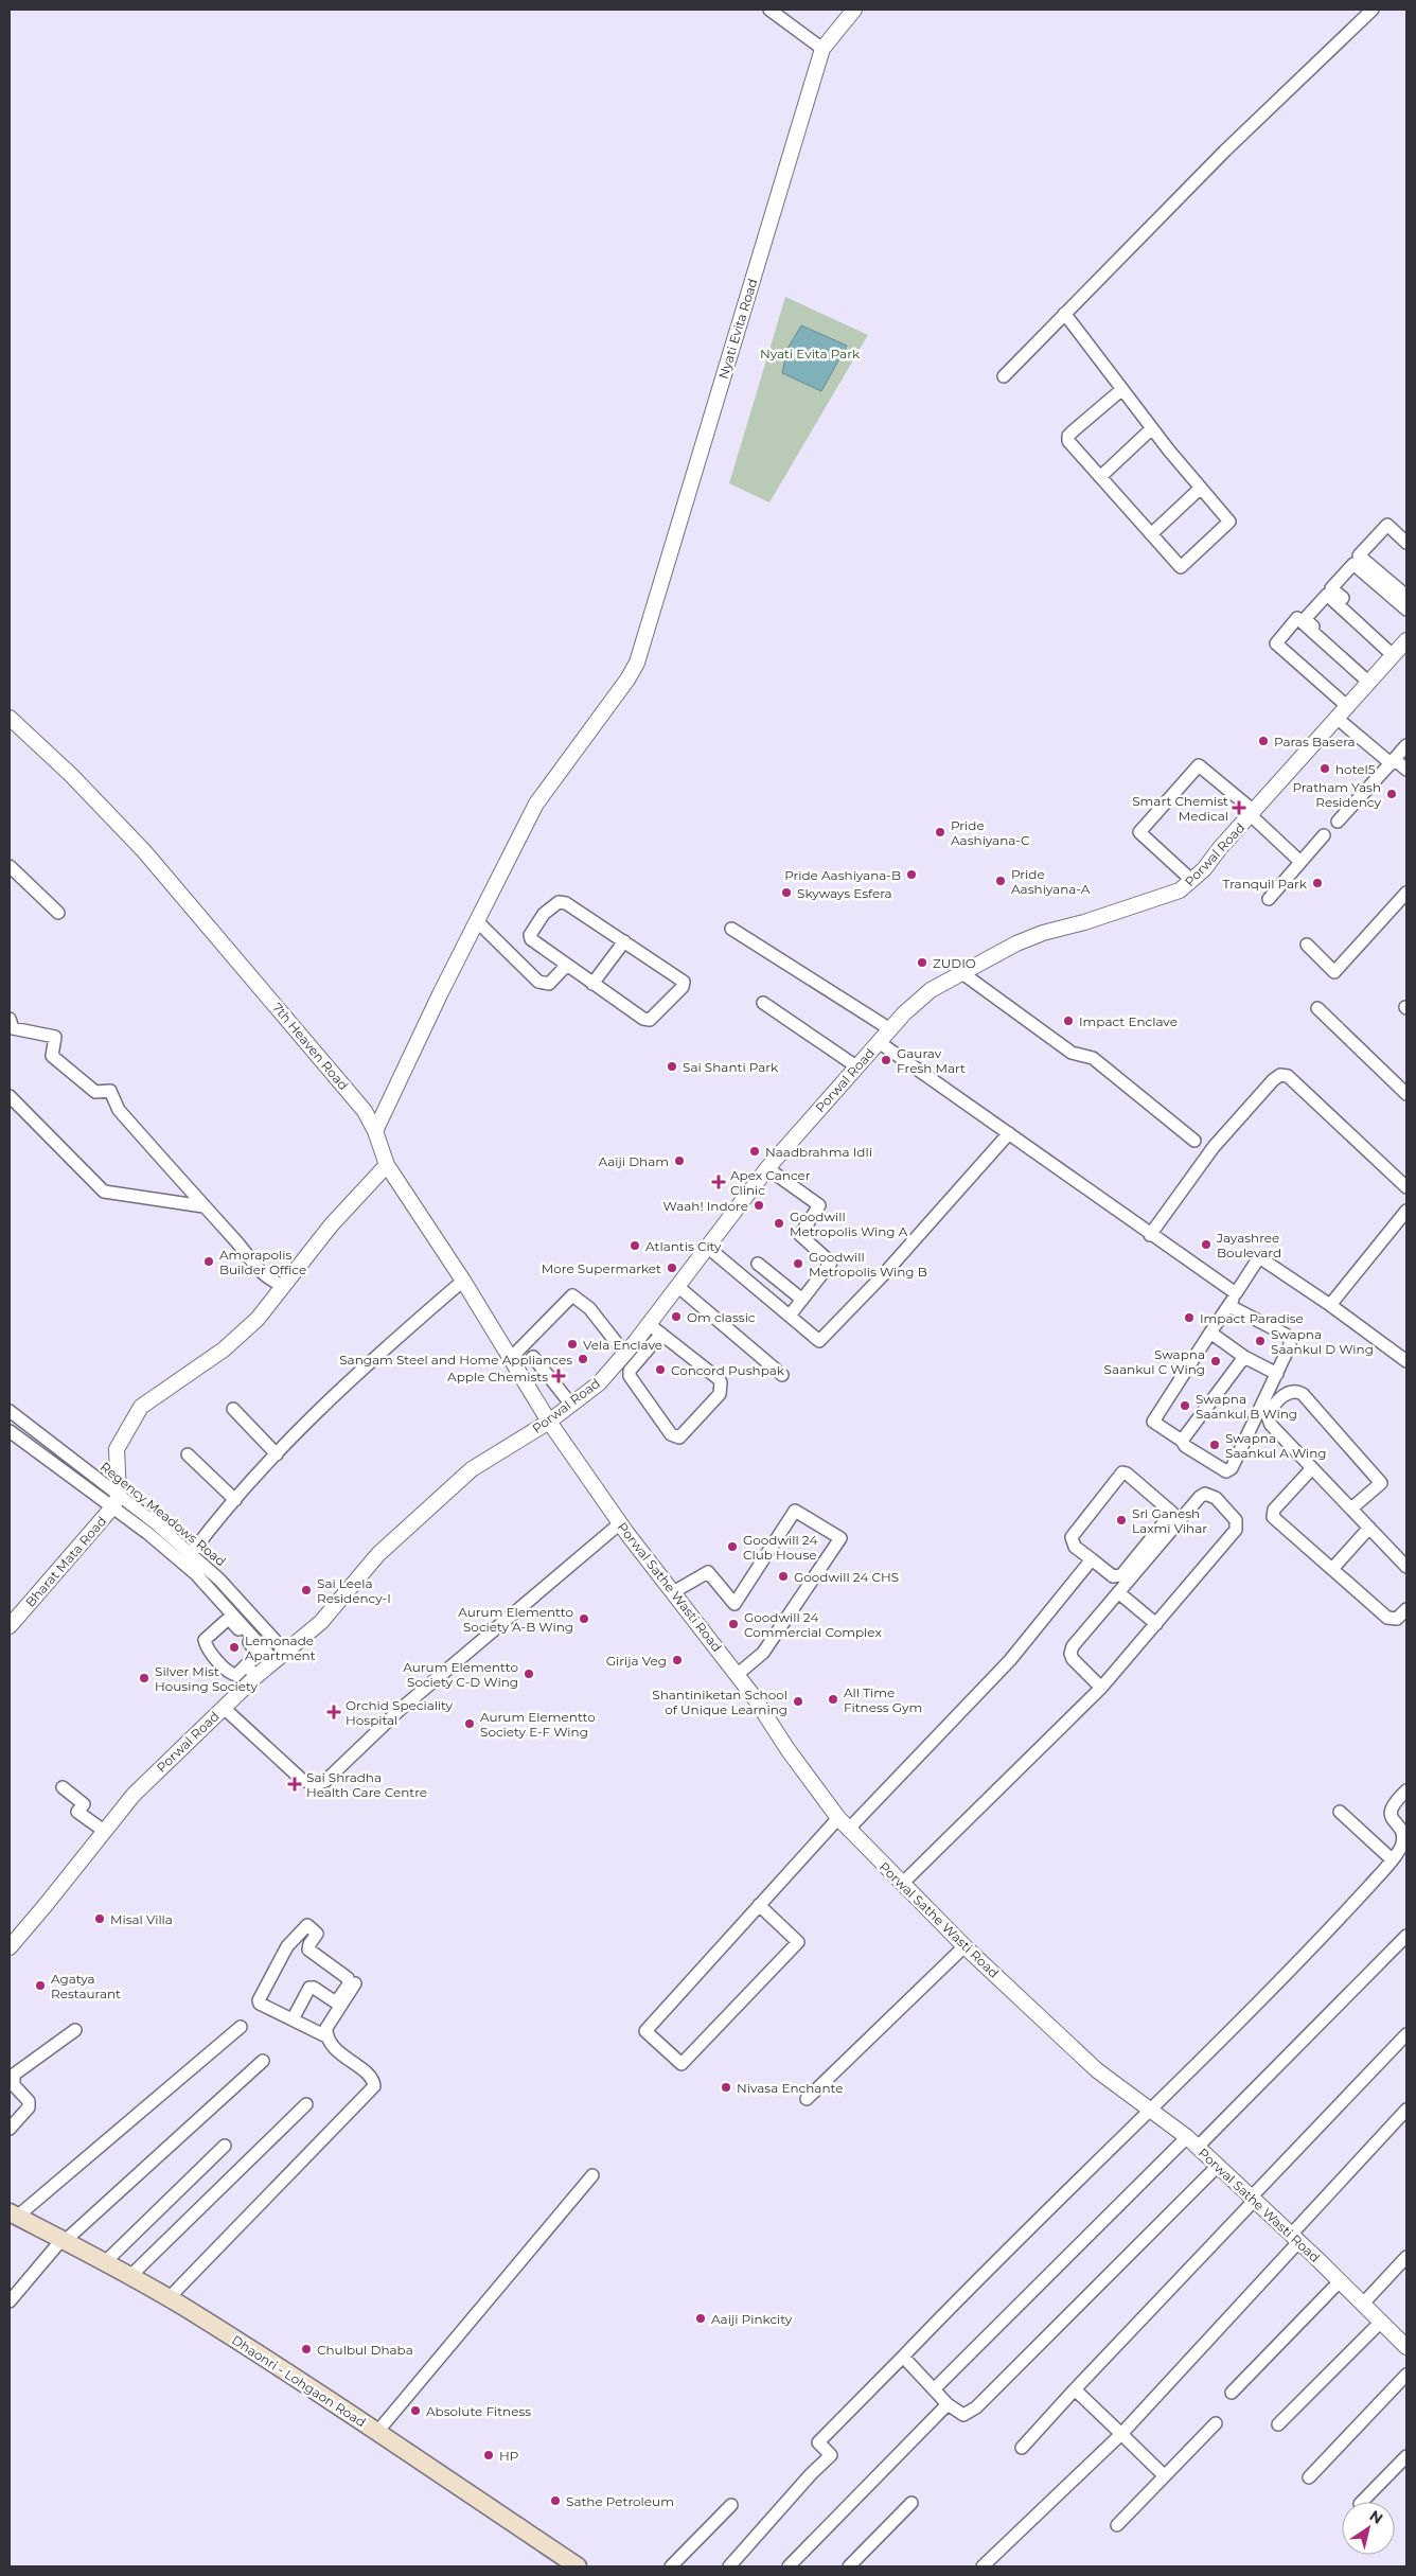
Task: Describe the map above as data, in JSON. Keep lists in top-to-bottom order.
{
  "streets": {
    "main road": ["Dhaonri - Lohgaon Road"],
    "street": [
      "Nyati Evita Road",
      "Porwal Road",
      "7th Heaven Road",
      "Regency Meadows Road",
      "Bharat Mata Road",
      "Porwal Sathe Wasti Road"
    ]
  },
  "crossings": [
    ["Nyati Evita Road", "7th Heaven Road"],
    ["Porwal Road", "7th Heaven Road"],
    ["Porwal Road", "Regency Meadows Road"],
    ["Porwal Road", "Porwal Sathe Wasti Road"],
    ["7th Heaven Road", "Porwal Sathe Wasti Road"],
    ["Regency Meadows Road", "Bharat Mata Road"]
  ],
  "parks": ["Nyati Evita Park"],
  "places": {
    "other": [
      "Paras Basera",
      "hotel5",
      "Pratham Yash Residency",
      "Pride Aashiyana-C",
      "Pride Aashiyana-B",
      "Pride Aashiyana-A",
      "Tranquil Park",
      "Skyways Esfera",
      "ZUDIO",
      "Impact Enclave",
      "Gaurav Fresh Mart",
      "Sai Shanti Park",
      "Naadbrahma Idli",
      "Aaiji Dham",
      "Waah! Indore",
      "Goodwill Metropolis Wing A",
      "Jayashree Boulevard",
      "Atlantis City",
      "Amorapolis Builder Office",
      "Goodwill Metropolis Wing B",
      "More Supermarket",
      "Om classic",
      "Impact Paradise",
      "Swapna Saankul D Wing",
      "Vela Enclave",
      "Sangam Steel and Home Appliances",
      "Swapna Saankul C Wing",
      "Concord Pushpak",
      "Swapna Saankul B Wing",
      "Swapna Saankul A Wing",
      "Sri Ganesh Laxmi Vihar",
      "Goodwill 24 Club House",
      "Goodwill 24 CHS",
      "Sai Leela Residency-I",
      "Aurum Elementto Society A-B Wing",
      "Goodwill 24 Commercial Complex",
      "Lemonade Apartment",
      "Girija Veg",
      "Aurum Elementto Society C-D Wing",
      "Silver Mist Housing Society",
      "All Time Fitness Gym",
      "Shantiniketan School of Unique Learning",
      "Aurum Elementto Society E-F Wing",
      "Misal Villa",
      "Agatya Restaurant",
      "Nivasa Enchante",
      "Aaiji Pinkcity",
      "Chulbul Dhaba",
      "Absolute Fitness",
      "HP",
      "Sathe Petroleum"
    ],
    "health": [
      "Smart Chemist Medical",
      "Apex Cancer Clinic",
      "Apple Chemists",
      "Orchid Speciality Hospital",
      "Sai Shradha Health Care Centre"
    ]
  },
  "north": "top right"
}
